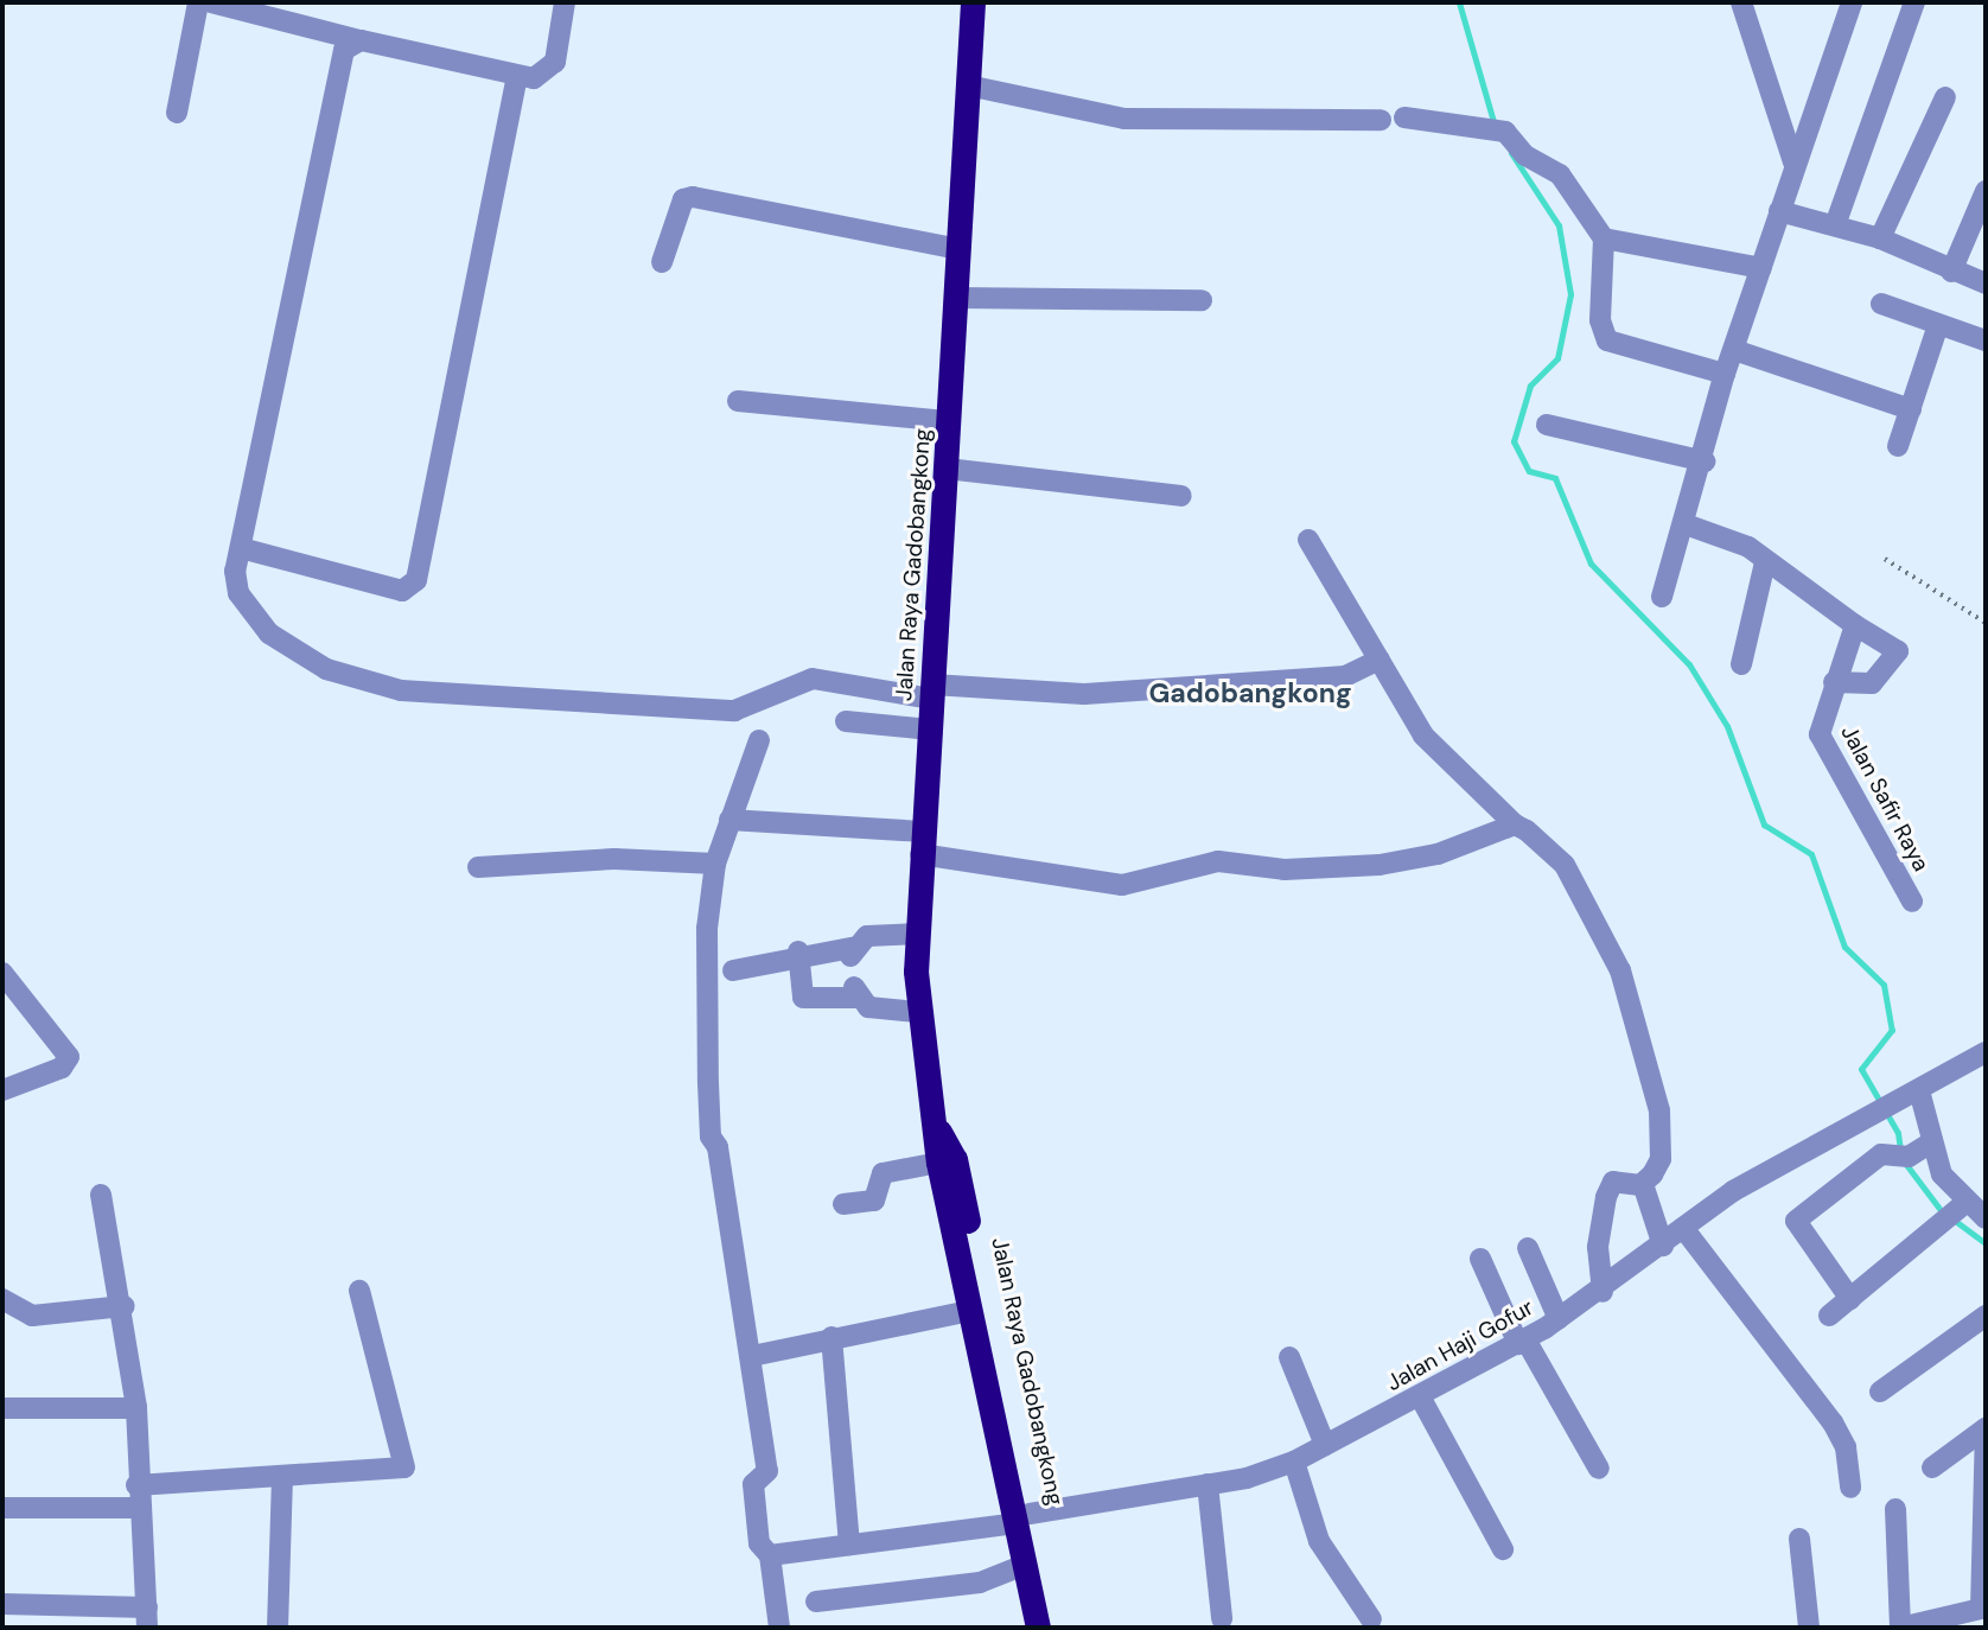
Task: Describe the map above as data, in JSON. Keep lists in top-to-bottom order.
{
  "streets": {
    "highway": ["Jalan Raya Gadobangkong"],
    "street": ["Jalan Safir Raya", "Jalan Haji Gofur"]
  },
  "crossings": [
    ["Jalan Raya Gadobangkong", "Jalan Haji Gofur"]
  ],
  "districts": ["Gadobangkong"]
}
